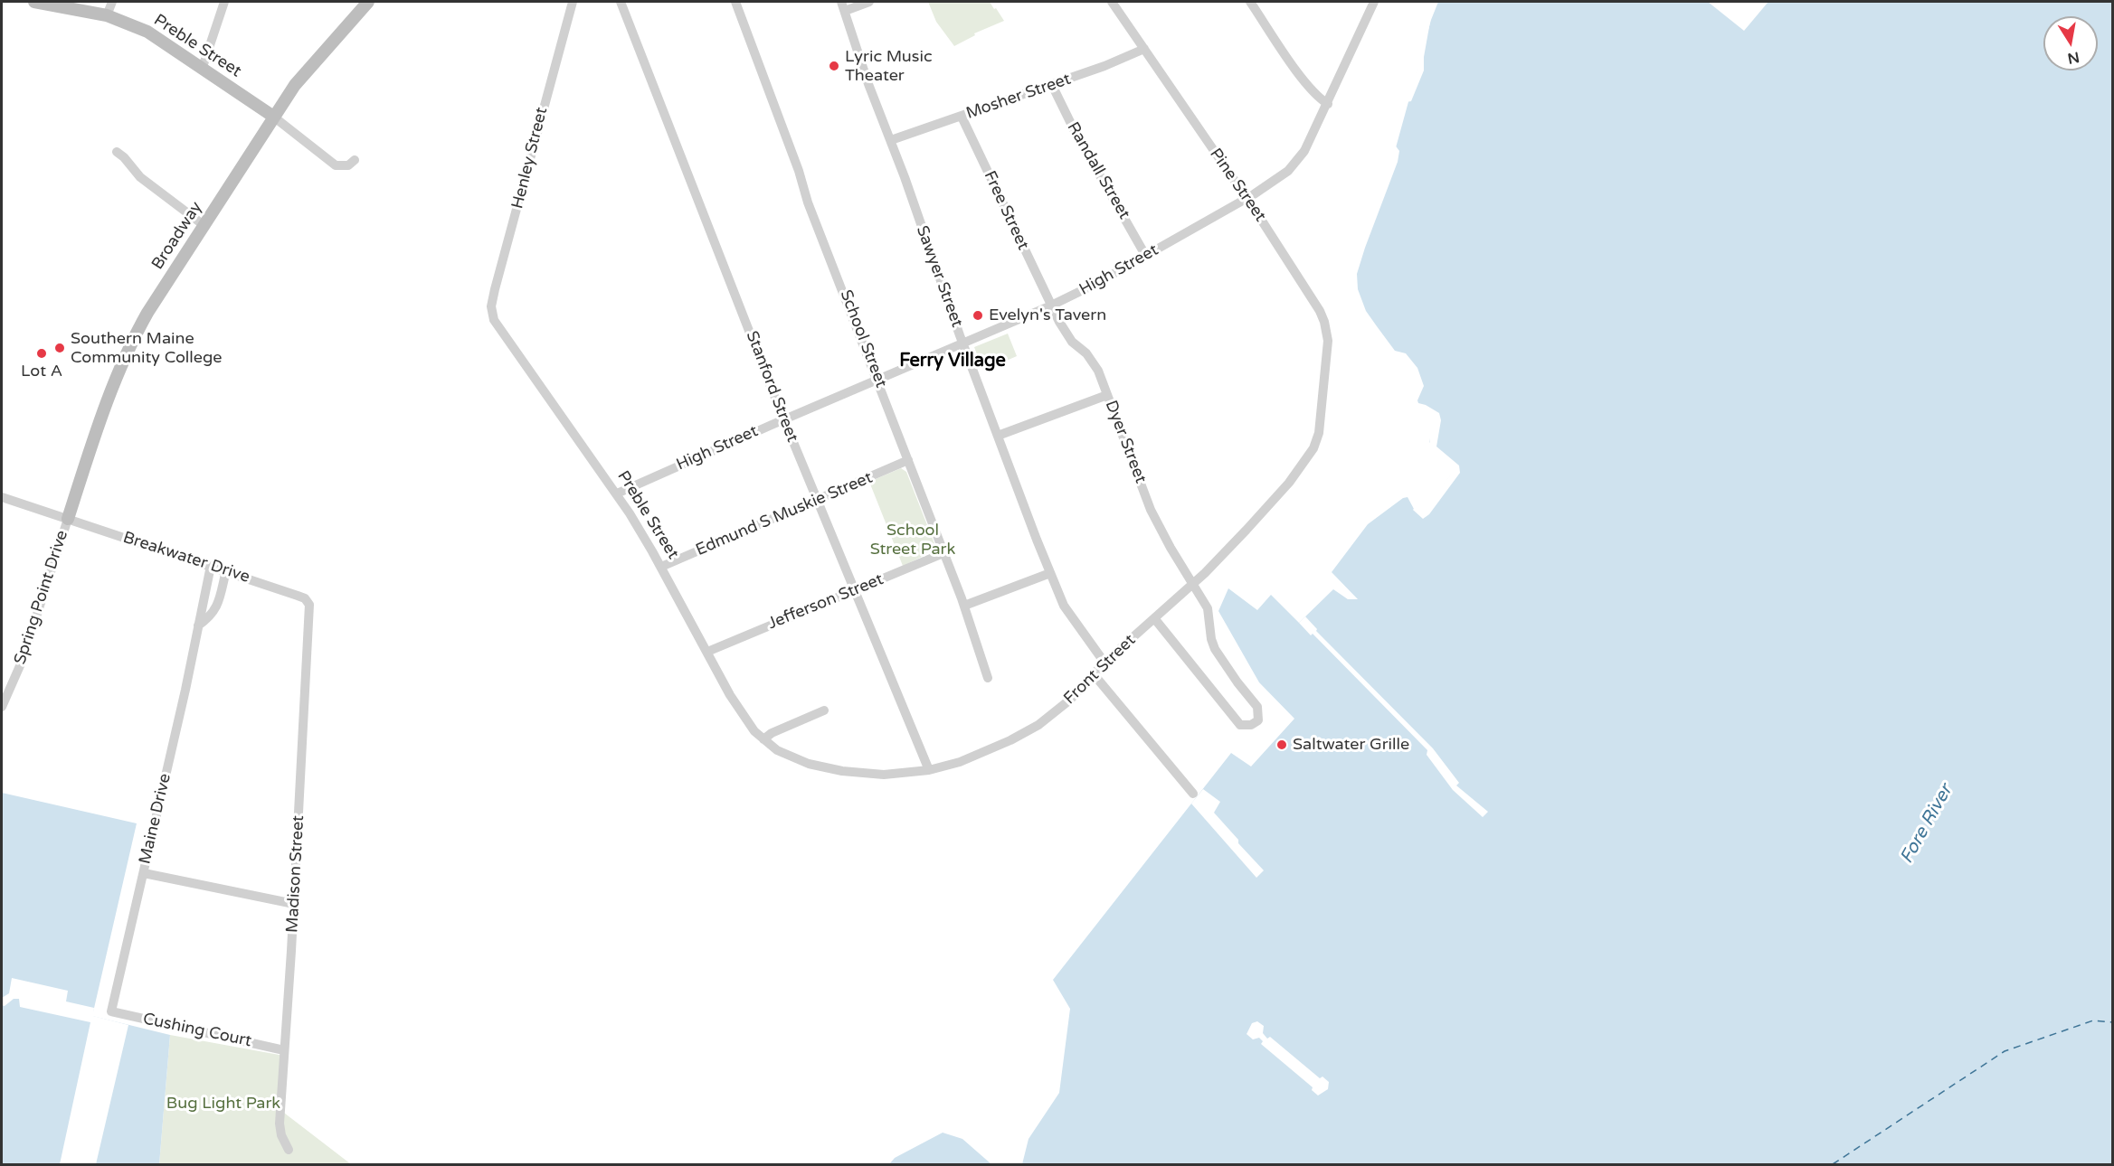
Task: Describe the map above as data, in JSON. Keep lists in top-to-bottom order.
{
  "streets": {
    "street": [
      "Preble Street",
      "Mosher Street",
      "Henley Street",
      "Randall Street",
      "Pine Street",
      "Free Street",
      "Broadway",
      "High Street",
      "Sawyer Street",
      "School Street",
      "Stanford Street",
      "Dyer Street",
      "Edmund S Muskie Street",
      "Breakwater Drive",
      "Spring Point Drive",
      "Jefferson Street",
      "Front Street",
      "Maine Drive",
      "Madison Street",
      "Cushing Court"
    ]
  },
  "crossings": [
    ["Preble Street", "Henley Street"],
    ["Preble Street", "Broadway"],
    ["Preble Street", "High Street"],
    ["Preble Street", "Edmund S Muskie Street"],
    ["Preble Street", "Jefferson Street"],
    ["Preble Street", "Front Street"],
    ["Mosher Street", "Randall Street"],
    ["Mosher Street", "Pine Street"],
    ["Mosher Street", "Free Street"],
    ["Mosher Street", "Sawyer Street"],
    ["Randall Street", "High Street"],
    ["Pine Street", "High Street"],
    ["Pine Street", "Front Street"],
    ["Free Street", "High Street"],
    ["Free Street", "Dyer Street"],
    ["Broadway", "Breakwater Drive"],
    ["Broadway", "Spring Point Drive"],
    ["High Street", "Sawyer Street"],
    ["High Street", "School Street"],
    ["High Street", "Stanford Street"],
    ["High Street", "Dyer Street"],
    ["Sawyer Street", "Front Street"],
    ["School Street", "Edmund S Muskie Street"],
    ["School Street", "Jefferson Street"],
    ["Stanford Street", "Edmund S Muskie Street"],
    ["Stanford Street", "Jefferson Street"],
    ["Stanford Street", "Front Street"],
    ["Dyer Street", "Front Street"],
    ["Breakwater Drive", "Spring Point Drive"],
    ["Breakwater Drive", "Maine Drive"],
    ["Breakwater Drive", "Madison Street"],
    ["Maine Drive", "Cushing Court"],
    ["Madison Street", "Cushing Court"]
  ],
  "districts": ["Ferry Village"],
  "water": ["Fore River"],
  "parks": ["School Street Park", "Bug Light Park"],
  "places": [
    "Lyric Music Theater",
    "Evelyn's Tavern",
    "Southern Maine Community College",
    "Lot A",
    "Saltwater Grille"
  ],
  "north": "bottom"
}
